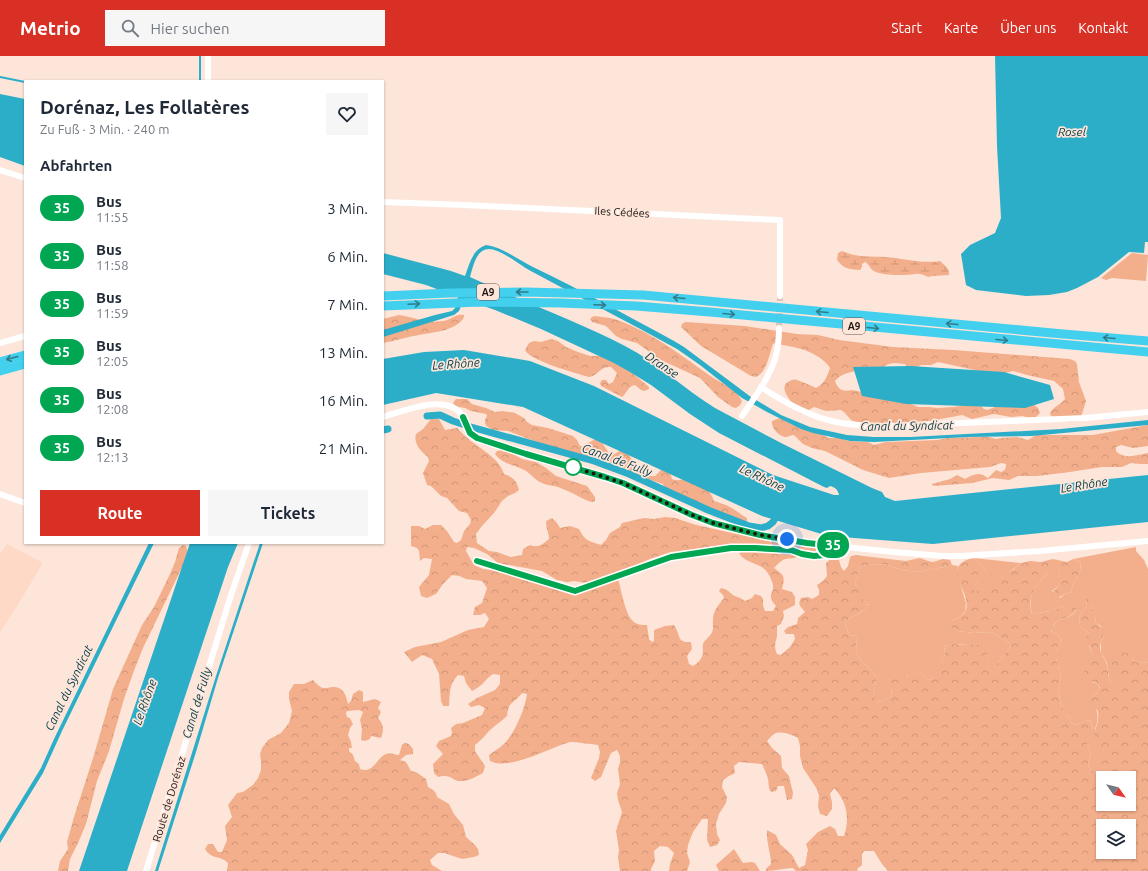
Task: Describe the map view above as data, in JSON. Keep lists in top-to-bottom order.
{
  "streets": {
    "highway": ["A9"],
    "street": ["Iles Cédées", "Route de Dorénaz"]
  },
  "water": [
    "Rosel",
    "Le Rhône",
    "Dranse",
    "Canal du Syndicat",
    "Canal de Fully"
  ],
  "lines": ["bus line 35"],
  "north": "bottom right",
  "page": {
    "header": "Metrio",
    "search": "Hier suchen",
    "nav": [
      "Start",
      "Karte",
      "Über uns",
      "Kontakt"
    ],
    "on_map": "35",
    "heading": [
      ["Dorénaz, Les Follatères", "Zu Fuß · 3 Min. · 240 m"],
      "Abfahrten"
    ],
    "list": [
      {
        "mark": "35",
        "name": "Bus",
        "note": "11:55",
        "value": "3 Min."
      },
      {
        "mark": "35",
        "name": "Bus",
        "note": "11:58",
        "value": "6 Min."
      },
      {
        "mark": "35",
        "name": "Bus",
        "note": "11:59",
        "value": "7 Min."
      },
      {
        "mark": "35",
        "name": "Bus",
        "note": "12:05",
        "value": "13 Min."
      },
      {
        "mark": "35",
        "name": "Bus",
        "note": "12:08",
        "value": "16 Min."
      },
      {
        "mark": "35",
        "name": "Bus",
        "note": "12:13",
        "value": "21 Min."
      }
    ],
    "buttons": ["Route", "Tickets"]
  }
}
